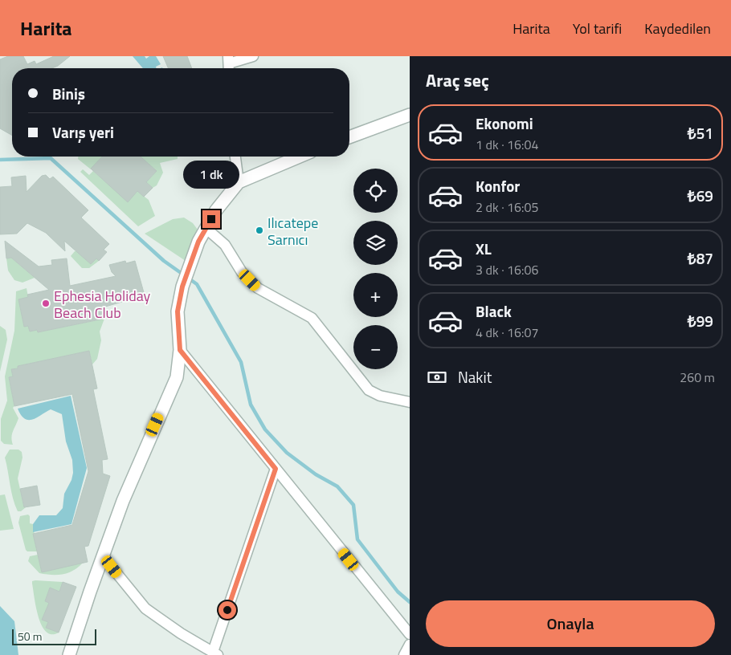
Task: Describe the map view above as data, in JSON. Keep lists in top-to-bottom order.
{
  "places": ["Ilıcatepe Sarnıcı", "Ephesia Holiday Beach Club"],
  "scale_bar": "50 m",
  "page": {
    "header": "Harita",
    "nav": ["Harita", "Yol tarifi", "Kaydedilen"],
    "heading": "Araç seç",
    "banner": ["Biniş", "Varış yeri"],
    "list": [
      {
        "name": "Ekonomi",
        "note": "1 dk · 16:04",
        "value": "₺51"
      },
      {
        "name": "Konfor",
        "note": "2 dk · 16:05",
        "value": "₺69"
      },
      {
        "name": "XL",
        "note": "3 dk · 16:06",
        "value": "₺87"
      },
      {
        "name": "Black",
        "note": "4 dk · 16:07",
        "value": "₺99"
      }
    ],
    "bubble": "1 dk",
    "map_buttons": ["+", "−"],
    "pay": ["Nakit", "260 m"],
    "buttons": "Onayla",
    "scale": "50 m"
  }
}
